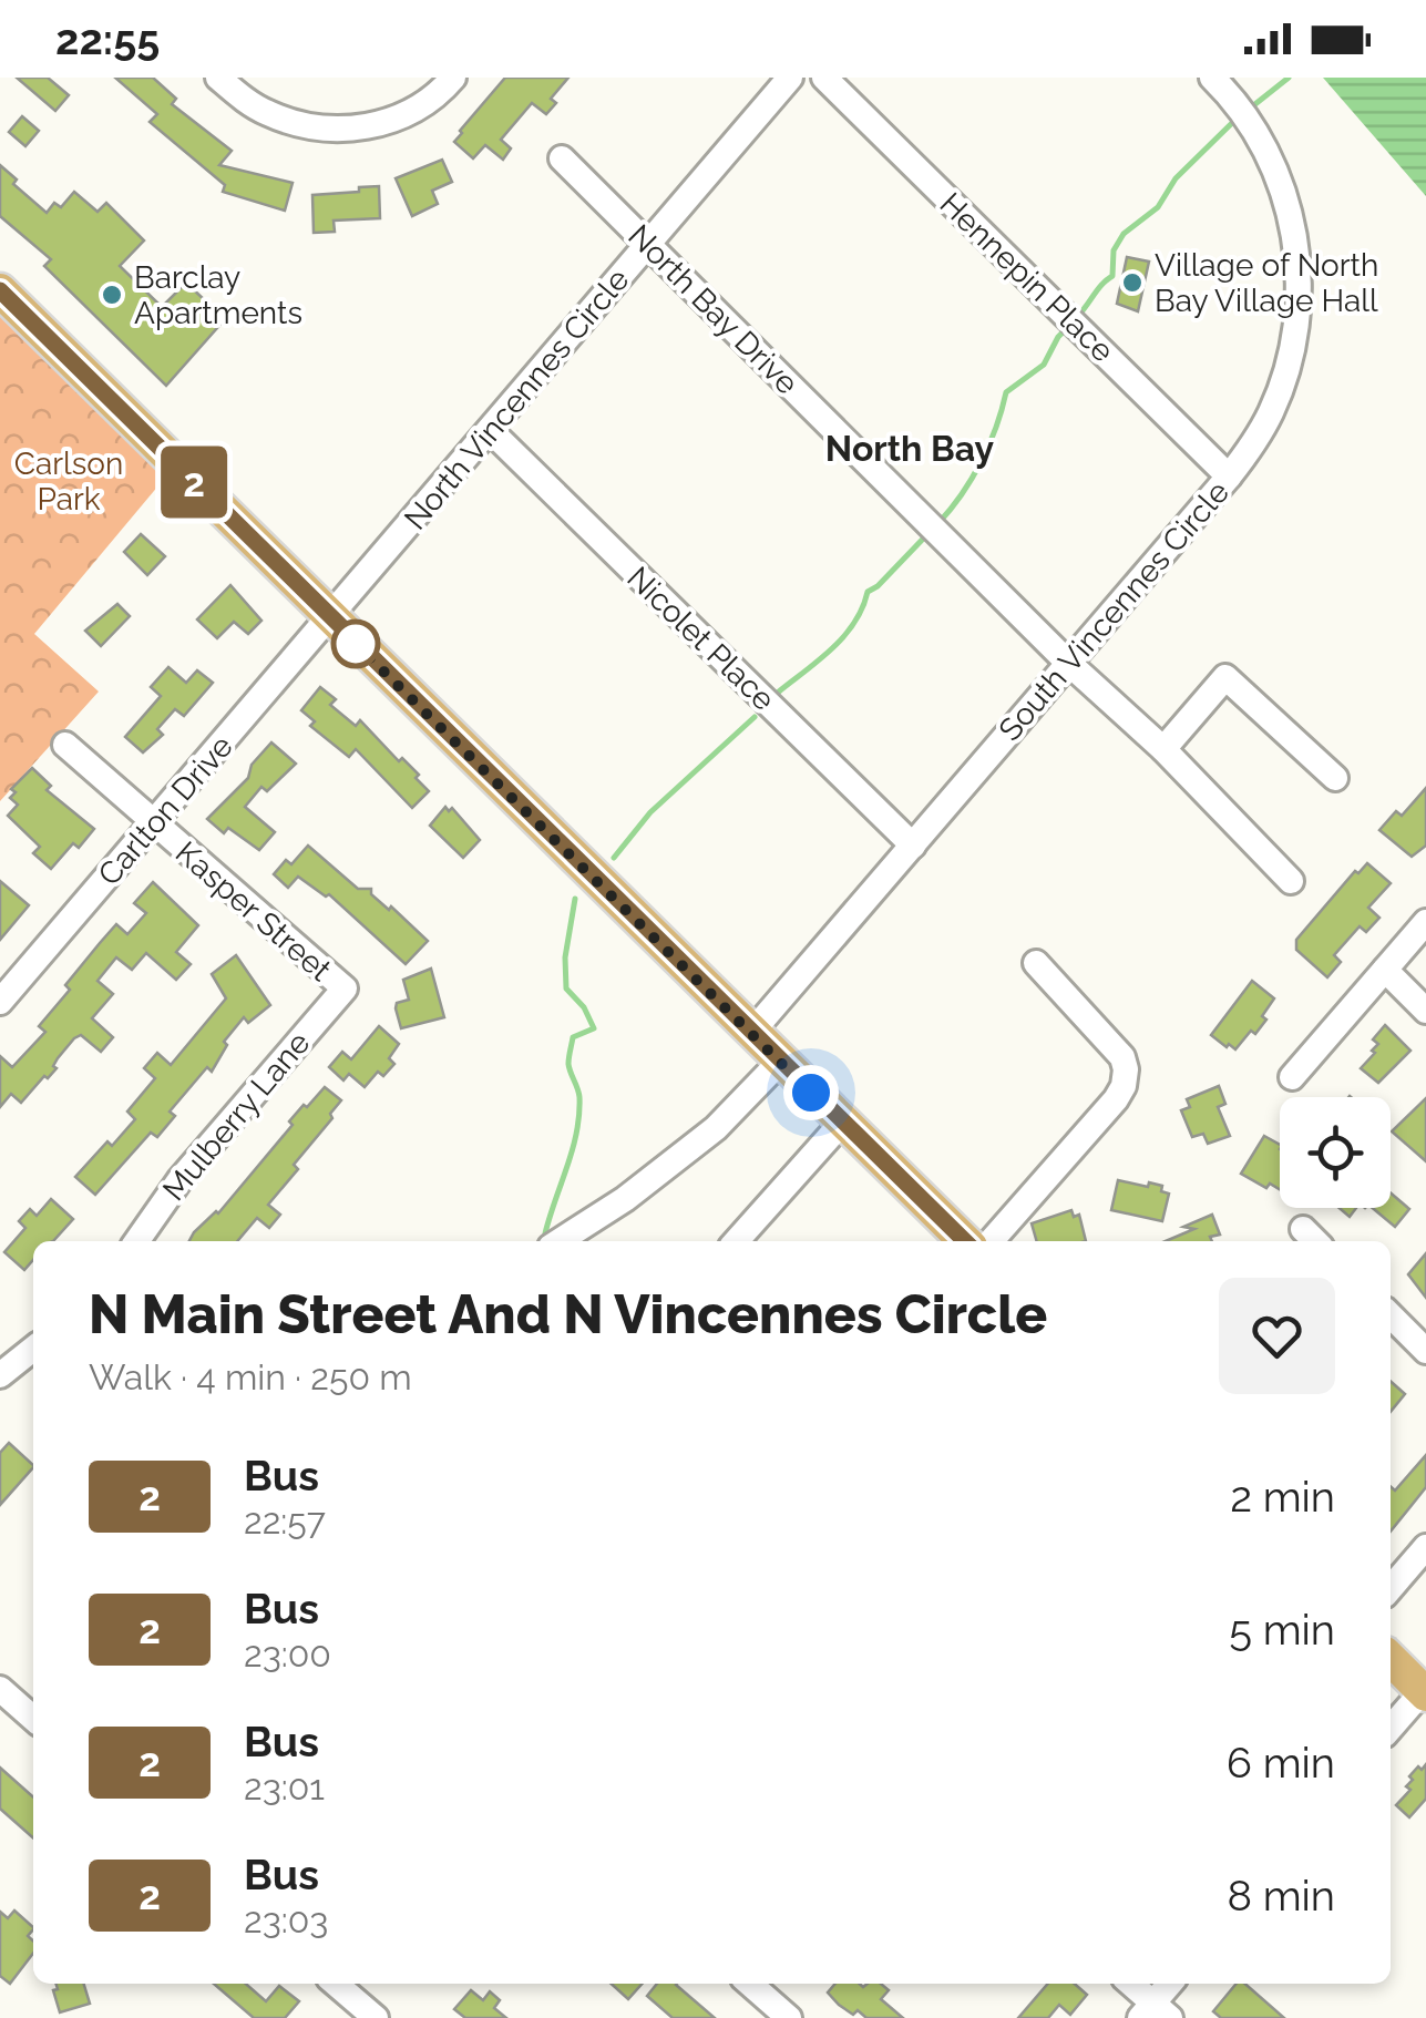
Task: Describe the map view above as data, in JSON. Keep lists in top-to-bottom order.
{
  "streets": {
    "street": [
      "Hennepin Place",
      "North Bay Drive",
      "North Vincennes Circle",
      "South Vincennes Circle",
      "Nicolet Place",
      "Carlton Drive",
      "Kasper Street",
      "Mulberry Lane"
    ]
  },
  "crossings": [
    ["Hennepin Place", "South Vincennes Circle"],
    ["North Bay Drive", "North Vincennes Circle"],
    ["North Bay Drive", "South Vincennes Circle"],
    ["North Vincennes Circle", "Nicolet Place"],
    ["North Vincennes Circle", "Carlton Drive"],
    ["South Vincennes Circle", "Nicolet Place"],
    ["Carlton Drive", "Kasper Street"],
    ["Kasper Street", "Mulberry Lane"]
  ],
  "districts": ["North Bay"],
  "parks": ["Carlson Park"],
  "places": ["Village of North Bay Village Hall", "Barclay Apartments"],
  "lines": ["bus line 2"],
  "page": {
    "status": "22:55",
    "on_map": "2",
    "heading": ["N Main Street And N Vincennes Circle", "Walk · 4 min · 250 m"],
    "list": [
      {
        "mark": "2",
        "name": "Bus",
        "note": "22:57",
        "value": "2 min"
      },
      {
        "mark": "2",
        "name": "Bus",
        "note": "23:00",
        "value": "5 min"
      },
      {
        "mark": "2",
        "name": "Bus",
        "note": "23:01",
        "value": "6 min"
      },
      {
        "mark": "2",
        "name": "Bus",
        "note": "23:03",
        "value": "8 min"
      }
    ]
  }
}
